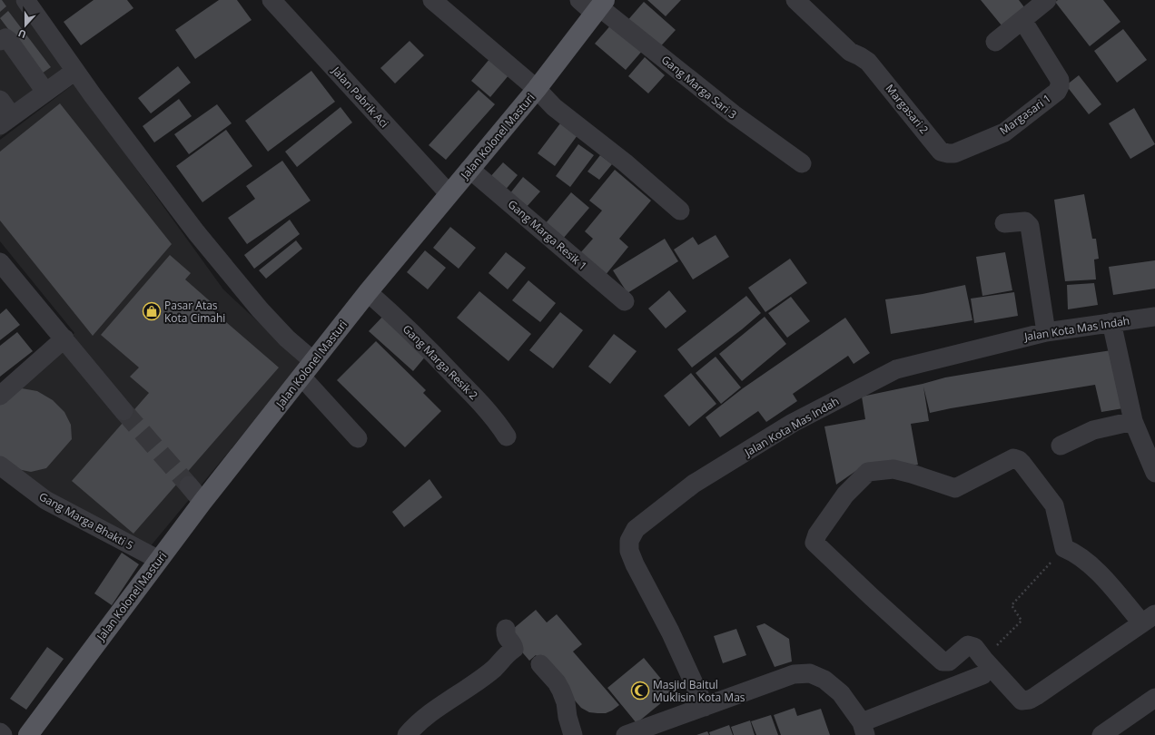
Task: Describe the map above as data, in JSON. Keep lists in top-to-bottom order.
{
  "streets": {
    "main road": ["Jalan Kolonel Masturi"],
    "street": [
      "Gang Marga Sari 3",
      "Jalan Pabrik Aci",
      "Margasari 2",
      "Margasari 1",
      "Gang Marga Resik 1",
      "Jalan Kota Mas Indah",
      "Gang Marga Resik 2",
      "Gang Marga Bhakti 5"
    ]
  },
  "crossings": [
    ["Gang Marga Sari 3", "Jalan Kolonel Masturi"],
    ["Jalan Pabrik Aci", "Jalan Kolonel Masturi"],
    ["Margasari 2", "Margasari 1"],
    ["Jalan Kolonel Masturi", "Gang Marga Resik 1"],
    ["Jalan Kolonel Masturi", "Gang Marga Resik 2"],
    ["Jalan Kolonel Masturi", "Gang Marga Bhakti 5"]
  ],
  "places": {
    "shop": ["Pasar Atas Kota Cimahi"],
    "mosque": ["Masjid Baitul Muklisin Kota Mas"]
  },
  "north": "bottom"
}
